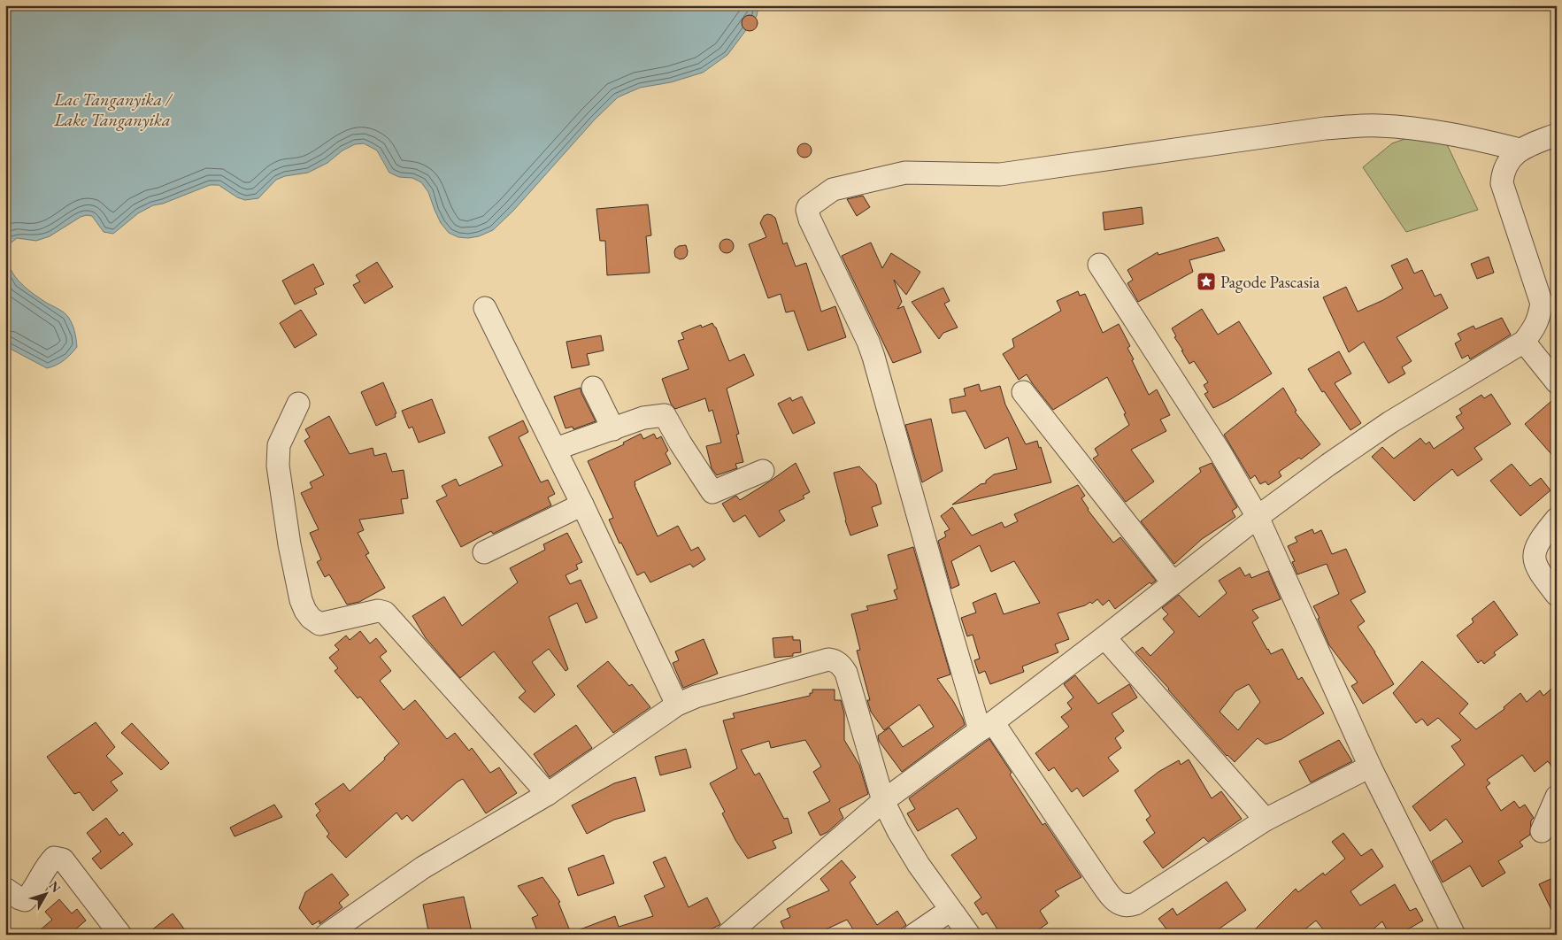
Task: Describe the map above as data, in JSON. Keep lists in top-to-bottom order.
{
  "water": ["Lac Tanganyika / Lake Tanganyika"],
  "places": {
    "place": ["Pagode Pascasia"]
  },
  "north": "top right"
}
